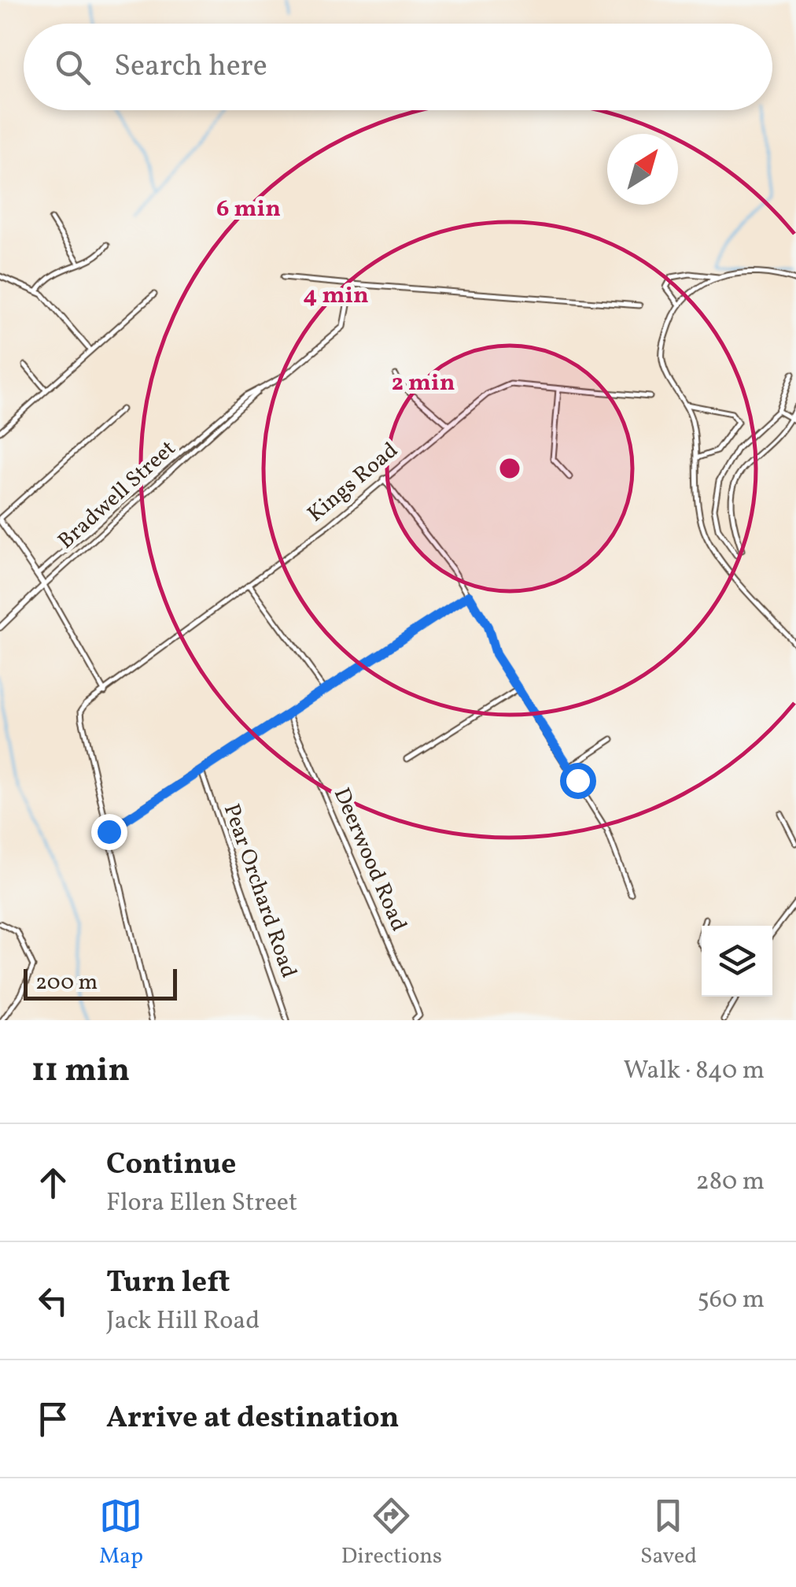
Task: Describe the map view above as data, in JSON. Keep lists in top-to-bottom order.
{
  "streets": {
    "street": [
      "Kings Road",
      "Bradwell Street",
      "Deerwood Road",
      "Pear Orchard Road"
    ]
  },
  "scale_bar": "200 m",
  "north": "top right",
  "page": {
    "search": "Search here",
    "scale": "200 m",
    "heading": ["11 min", "Walk · 840 m"],
    "list": [
      ["Continue", "Flora Ellen Street", "280 m"],
      ["Turn left", "Jack Hill Road", "560 m"],
      "Arrive at destination"
    ],
    "nav": ["Map", "Directions", "Saved"]
  },
  "rings": ["6 min", "4 min", "2 min"]
}
